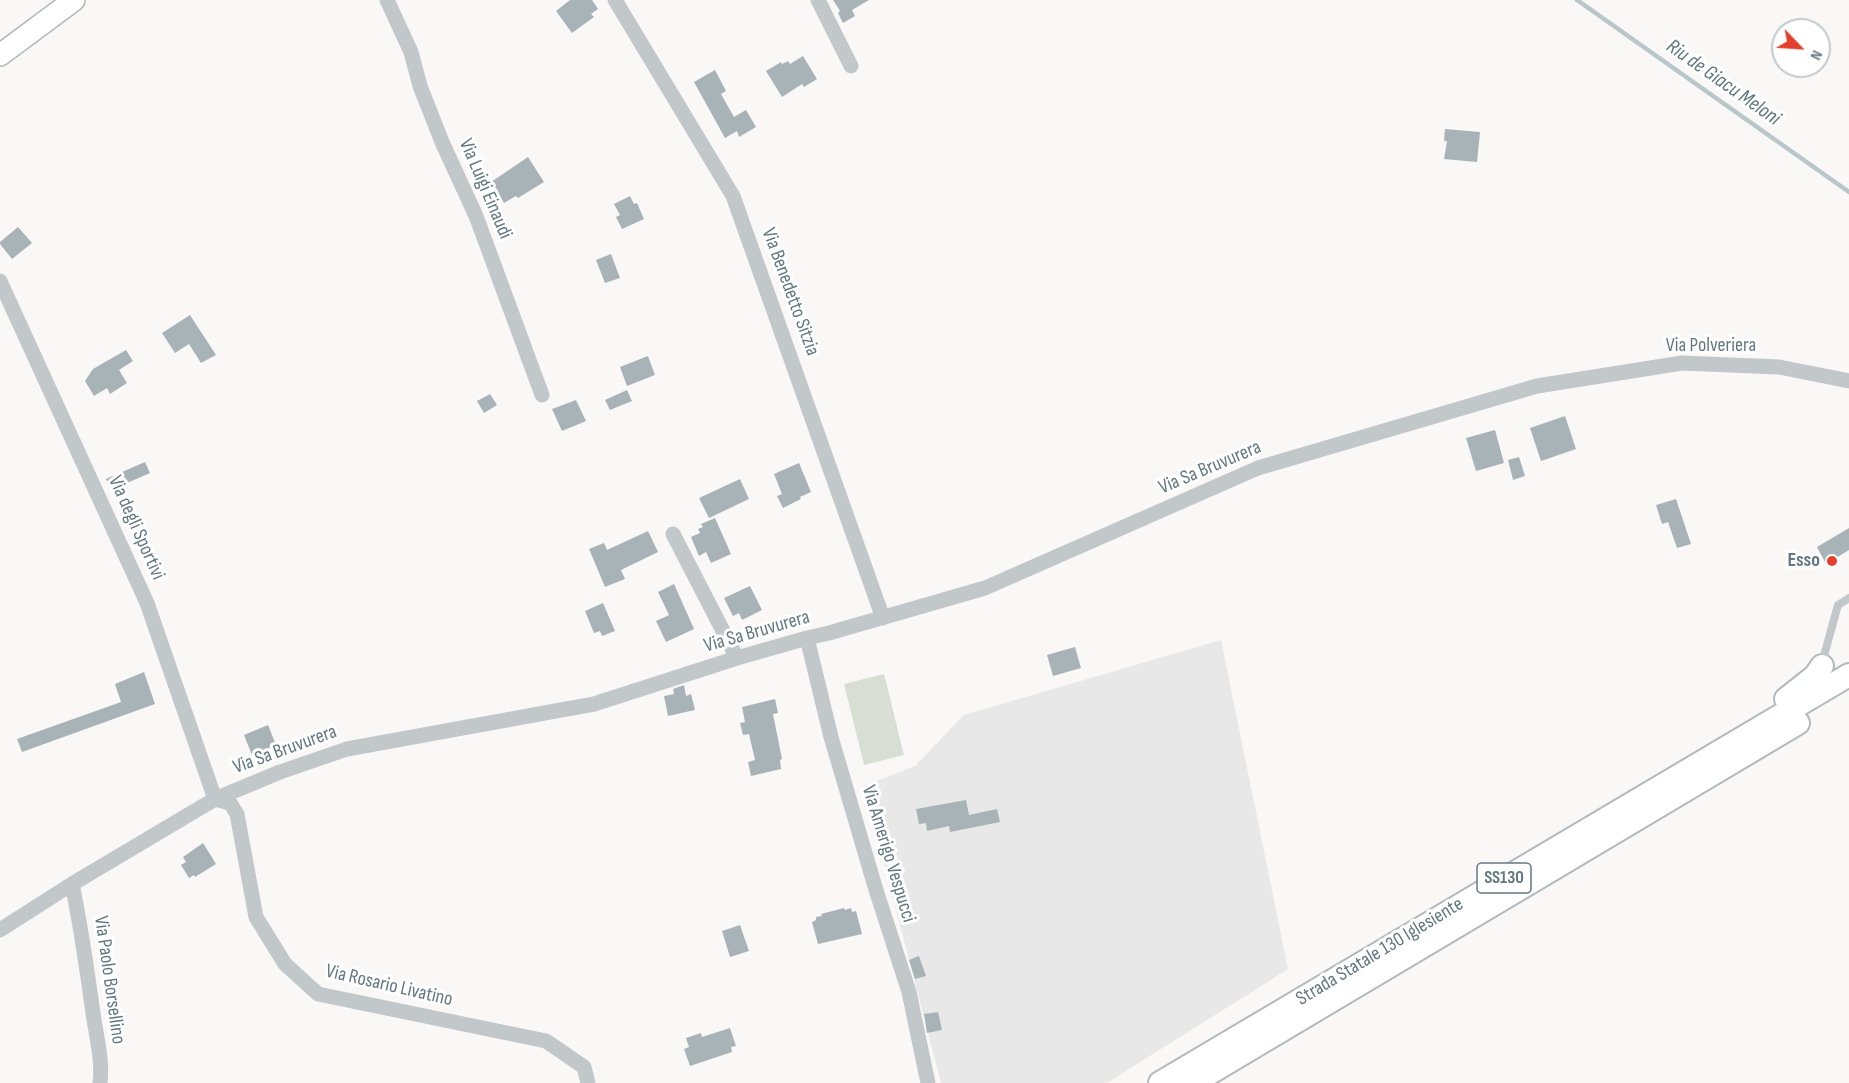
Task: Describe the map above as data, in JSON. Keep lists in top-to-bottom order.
{
  "streets": {
    "main road": ["SS130", "Strada Statale 130 Iglesiente"],
    "street": [
      "Via Luigi Einaudi",
      "Via Benedetto Sitzia",
      "Via Polveriera",
      "Via Sa Bruvurera",
      "Via degli Sportivi",
      "Via Amerigo Vespucci",
      "Via Paolo Borsellino",
      "Via Rosario Livatino"
    ]
  },
  "crossings": [
    ["Via Benedetto Sitzia", "Via Sa Bruvurera"],
    ["Via Polveriera", "Via Sa Bruvurera"],
    ["Via Sa Bruvurera", "Via degli Sportivi"],
    ["Via Sa Bruvurera", "Via Amerigo Vespucci"],
    ["Via Sa Bruvurera", "Via Paolo Borsellino"],
    ["Via Sa Bruvurera", "Via Rosario Livatino"],
    ["Via degli Sportivi", "Via Rosario Livatino"]
  ],
  "water": ["Riu de Giacu Meloni"],
  "places": ["Esso"],
  "north": "bottom right"
}
